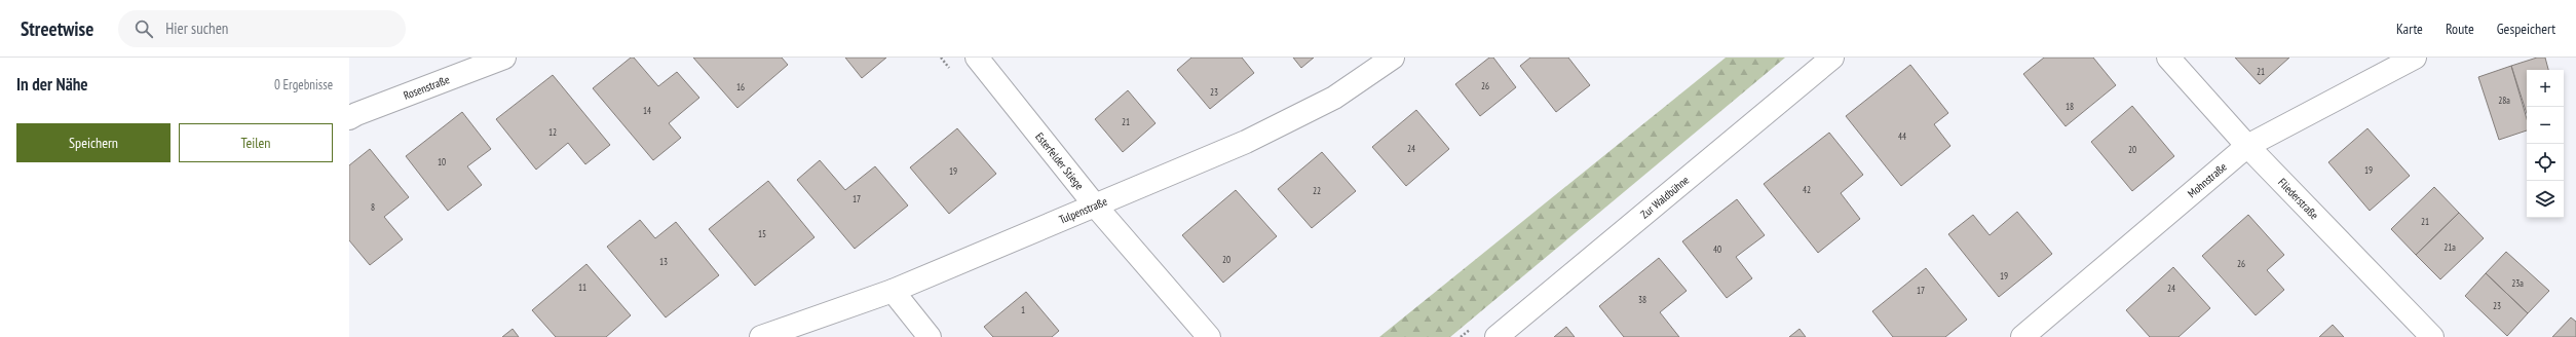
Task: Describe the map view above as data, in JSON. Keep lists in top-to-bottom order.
{
  "streets": {
    "street": [
      "Rosenstraße",
      "Esterfelder Stiege",
      "Mohnstraße",
      "Zur Waldbühne",
      "Fliederstraße",
      "Tulpenstraße"
    ]
  },
  "crossings": [
    ["Esterfelder Stiege", "Tulpenstraße"],
    ["Mohnstraße", "Fliederstraße"]
  ],
  "house_numbers": [
    "21",
    "26",
    "16",
    "23",
    "28a",
    "18",
    "14",
    "21",
    "12",
    "44",
    "24",
    "20",
    "10",
    "19",
    "19",
    "42",
    "22",
    "17",
    "8",
    "21",
    "15",
    "21a",
    "40",
    "20",
    "13",
    "26",
    "19",
    "23a",
    "11",
    "24",
    "17",
    "38",
    "23",
    "1"
  ],
  "page": {
    "header": "Streetwise",
    "search": "Hier suchen",
    "nav": ["Karte", "Route", "Gespeichert"],
    "heading": ["In der Nähe", "0 Ergebnisse"],
    "map_buttons": ["+", "−"],
    "buttons": ["Speichern", "Teilen"]
  }
}
